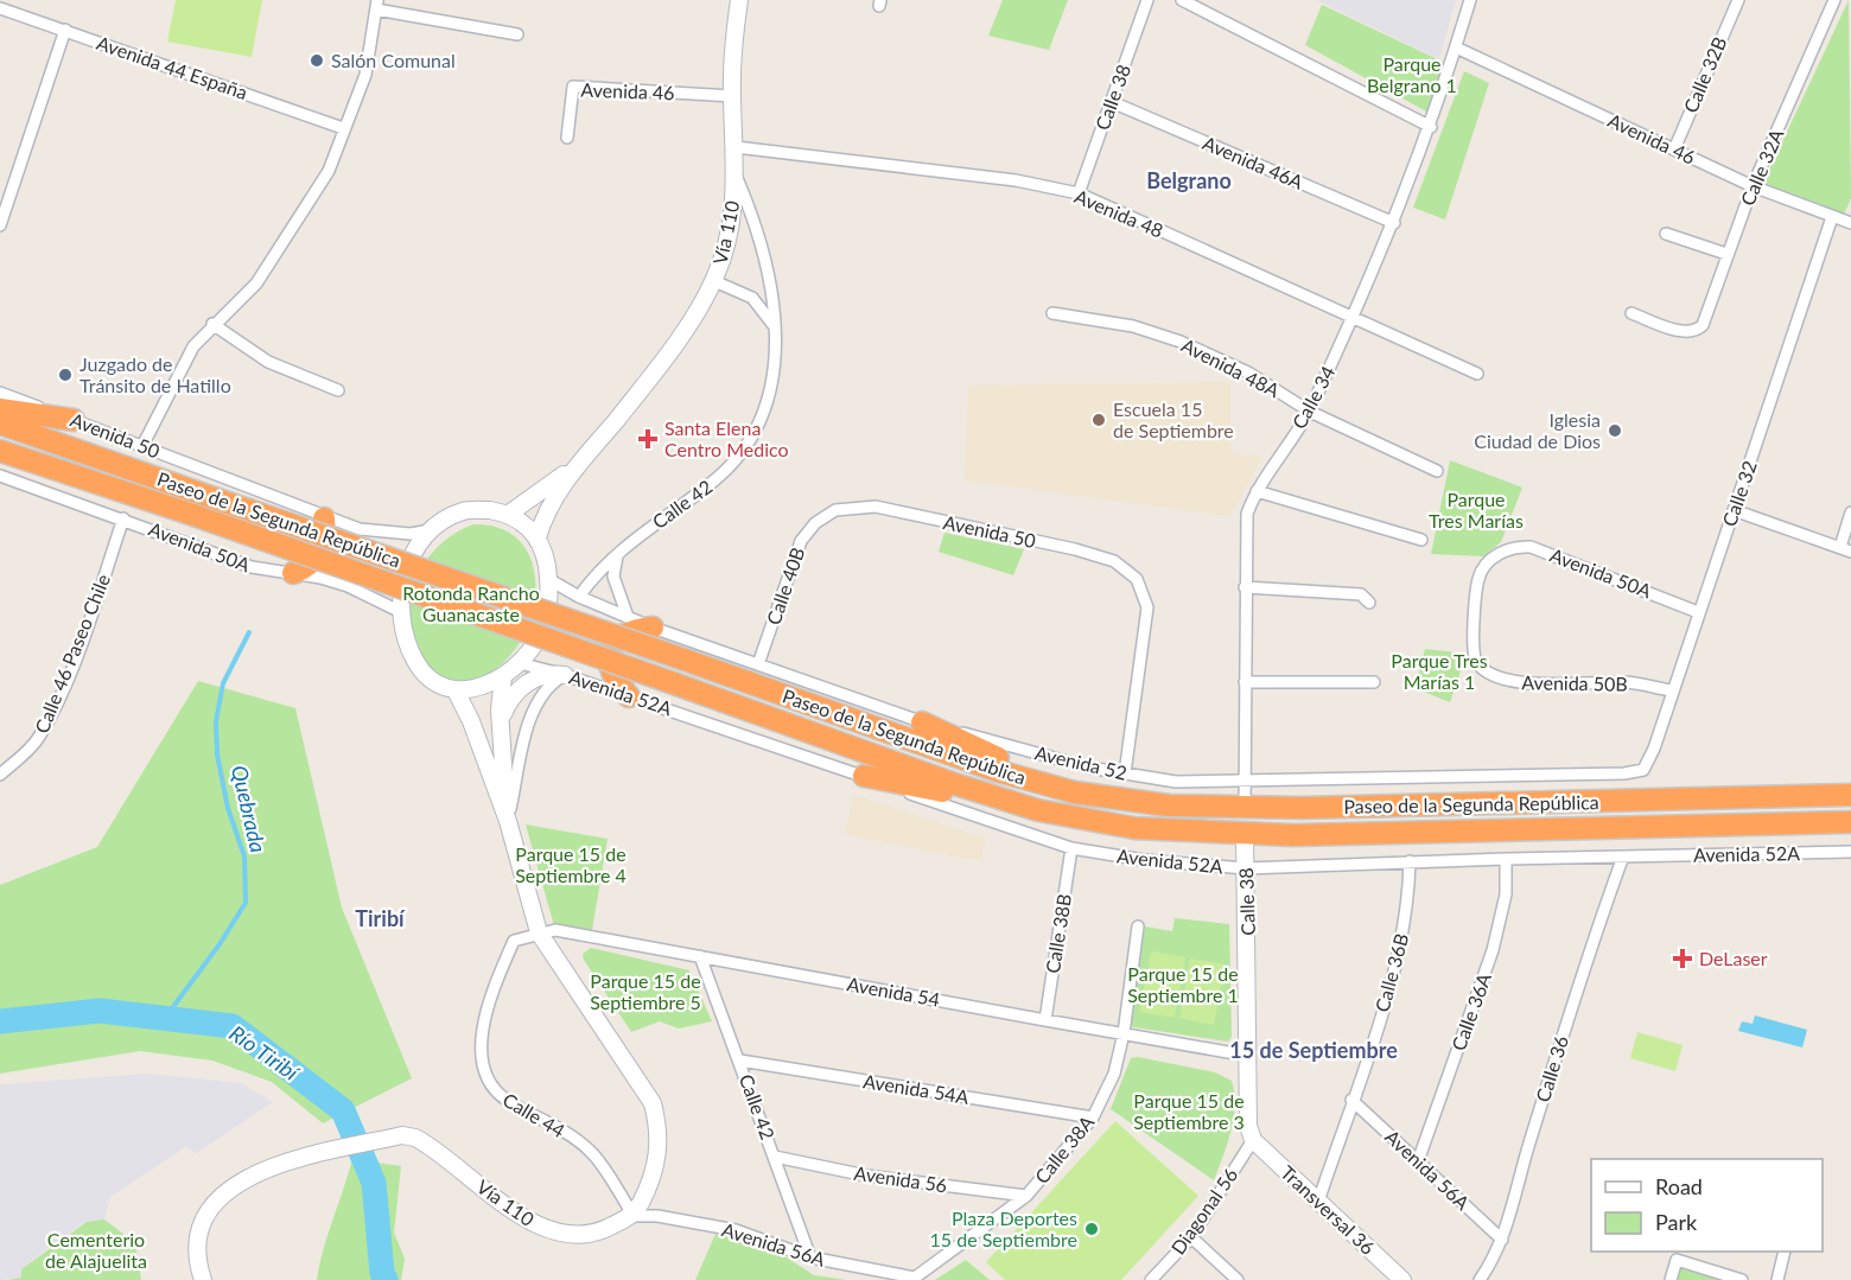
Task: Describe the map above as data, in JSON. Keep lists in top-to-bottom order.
{
  "streets": {
    "highway": ["Paseo de la Segunda República"],
    "main road": ["Calle 38", "Vía 110", "Transversal 36"],
    "street": [
      "Avenida 44 España",
      "Calle 32B",
      "Avenida 46",
      "Avenida 46A",
      "Calle 32A",
      "Avenida 48",
      "Avenida 48A",
      "Calle 34",
      "Avenida 50",
      "Calle 32",
      "Calle 42",
      "Avenida 50A",
      "Calle 40B",
      "Calle 46 Paseo Chile",
      "Avenida 50B",
      "Avenida 52A",
      "Avenida 52",
      "Calle 38B",
      "Calle 36B",
      "Avenida 54",
      "Calle 36A",
      "Calle 36",
      "Avenida 54A",
      "Calle 44",
      "Calle 38A",
      "Avenida 56A",
      "Avenida 56",
      "Diagonal 56"
    ]
  },
  "crossings": [
    ["Calle 32B", "Avenida 46"],
    ["Avenida 46", "Calle 32A"],
    ["Avenida 46", "Vía 110"],
    ["Avenida 46", "Calle 34"],
    ["Avenida 46", "Calle 32"],
    ["Calle 38", "Avenida 46A"],
    ["Calle 38", "Avenida 48"],
    ["Calle 38", "Paseo de la Segunda República"],
    ["Calle 38", "Avenida 52A"],
    ["Calle 38", "Avenida 54"],
    ["Calle 38", "Transversal 36"],
    ["Calle 38", "Diagonal 56"],
    ["Avenida 46A", "Calle 34"],
    ["Avenida 48", "Vía 110"],
    ["Avenida 48", "Calle 34"],
    ["Vía 110", "Avenida 50"],
    ["Vía 110", "Calle 42"],
    ["Vía 110", "Avenida 50A"],
    ["Vía 110", "Avenida 52A"],
    ["Vía 110", "Avenida 52"],
    ["Vía 110", "Calle 44"],
    ["Vía 110", "Avenida 56A"],
    ["Avenida 48A", "Calle 34"],
    ["Calle 34", "Paseo de la Segunda República"],
    ["Calle 34", "Avenida 52"],
    ["Avenida 50", "Avenida 50A"],
    ["Avenida 50", "Calle 40B"],
    ["Avenida 50", "Avenida 52A"],
    ["Avenida 50", "Avenida 52"],
    ["Calle 32", "Avenida 50A"],
    ["Calle 32", "Avenida 50B"],
    ["Calle 32", "Avenida 52"],
    ["Calle 42", "Avenida 52"],
    ["Calle 42", "Avenida 54"],
    ["Calle 42", "Avenida 54A"],
    ["Calle 42", "Avenida 56A"],
    ["Calle 42", "Avenida 56"],
    ["Avenida 50A", "Calle 46 Paseo Chile"],
    ["Avenida 50A", "Avenida 50B"],
    ["Avenida 50A", "Avenida 52A"],
    ["Avenida 50A", "Avenida 52"],
    ["Calle 40B", "Avenida 52"],
    ["Avenida 52A", "Avenida 52"],
    ["Avenida 52A", "Calle 38B"],
    ["Avenida 52A", "Calle 36B"],
    ["Avenida 52A", "Calle 36A"],
    ["Avenida 52A", "Calle 36"],
    ["Calle 38B", "Avenida 54"],
    ["Calle 36B", "Avenida 56A"],
    ["Calle 36B", "Transversal 36"],
    ["Avenida 54", "Calle 44"],
    ["Avenida 54", "Calle 38A"],
    ["Calle 36A", "Avenida 56A"],
    ["Calle 36", "Avenida 56A"],
    ["Avenida 54A", "Calle 38A"],
    ["Calle 44", "Avenida 56A"],
    ["Calle 38A", "Avenida 56A"],
    ["Calle 38A", "Avenida 56"],
    ["Transversal 36", "Diagonal 56"]
  ],
  "districts": ["Belgrano", "Tiribí", "15 de Septiembre"],
  "water": ["Quebrada", "Río Tiribí"],
  "parks": [
    "Parque Belgrano 1",
    "Parque Tres Marías",
    "Rotonda Rancho Guanacaste",
    "Parque Tres Marías 1",
    "Parque 15 de Septiembre 4",
    "Parque 15 de Septiembre 1",
    "Parque 15 de Septiembre 5",
    "Parque 15 de Septiembre 3",
    "Cementerio de Alajuelita"
  ],
  "places": {
    "other": [
      "Salón Comunal",
      "Juzgado de Tránsito de Hatillo",
      "Escuela 15 de Septiembre",
      "Iglesia Ciudad de Dios",
      "Plaza Deportes 15 de Septiembre"
    ],
    "health": ["Santa Elena Centro Medico", "DeLaser"]
  },
  "legend": ["Road", "Park"]
}
